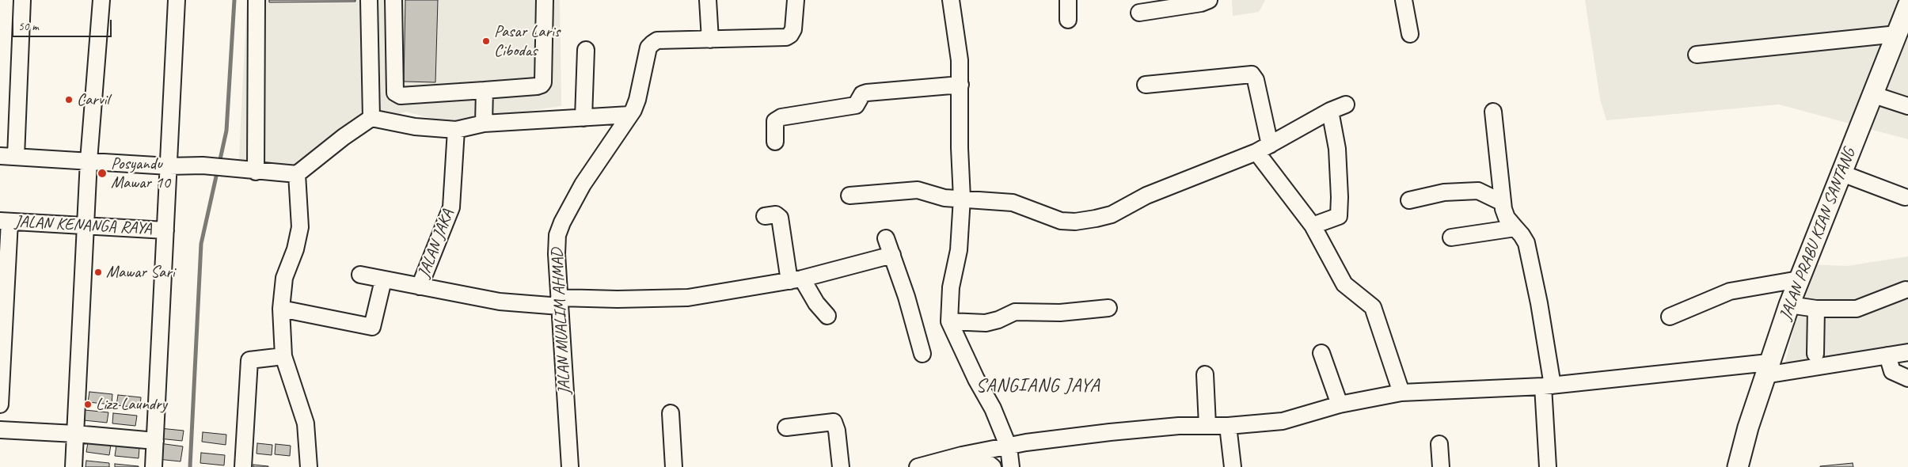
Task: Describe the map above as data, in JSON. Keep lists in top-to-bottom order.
{
  "streets": {
    "main road": ["JALAN PRABU KIAN SANTANG"],
    "street": ["JALAN KENANGA RAYA", "JALAN JAKA", "JALAN MUALIM AHMAD"]
  },
  "districts": ["SANGIANG JAYA"],
  "places": [
    "Pasar Laris Cibodas",
    "Carvil",
    "Posyandu Mawar 10",
    "Mawar Sari",
    "Lizz Laundry"
  ],
  "scale_bar": "50 m"
}
